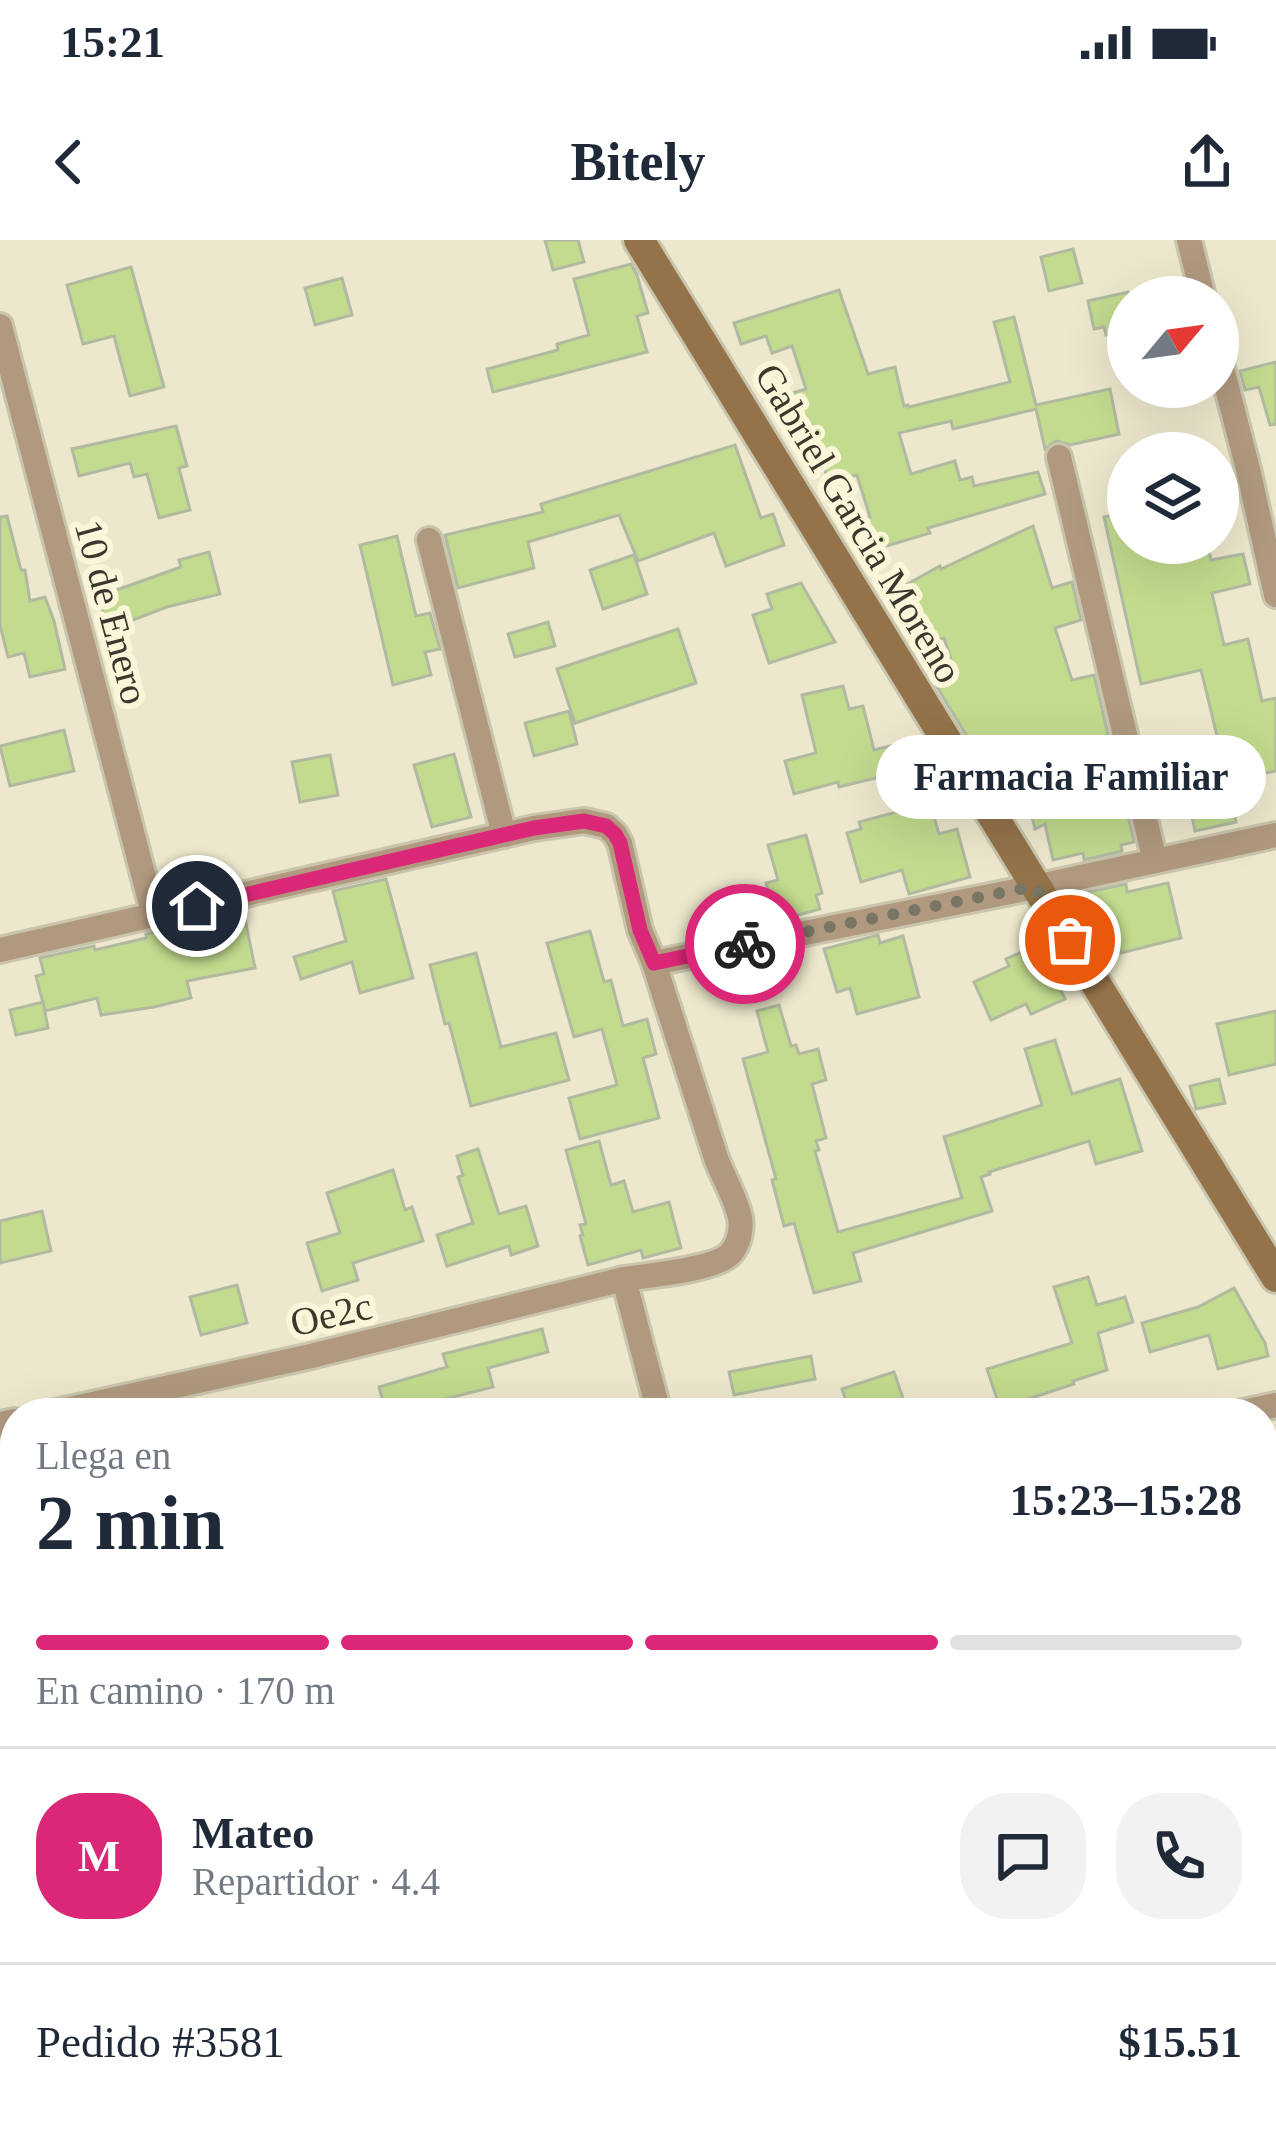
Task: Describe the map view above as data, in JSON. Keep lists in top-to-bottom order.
{
  "streets": {
    "street": ["Gabriel Garcia Moreno", "10 de Enero", "Oe2c"]
  },
  "places": ["Farmacia Familiar"],
  "north": "top right",
  "page": {
    "status": "15:21",
    "header": "Bitely",
    "bubble": "Farmacia Familiar",
    "heading": ["2 min", "Llega en", "15:23–15:28"],
    "panel": [
      "Mateo",
      "Repartidor · 4.4",
      "Pedido #3581",
      "$15.51"
    ],
    "bar": "En camino · 170 m",
    "round": "M"
  }
}
